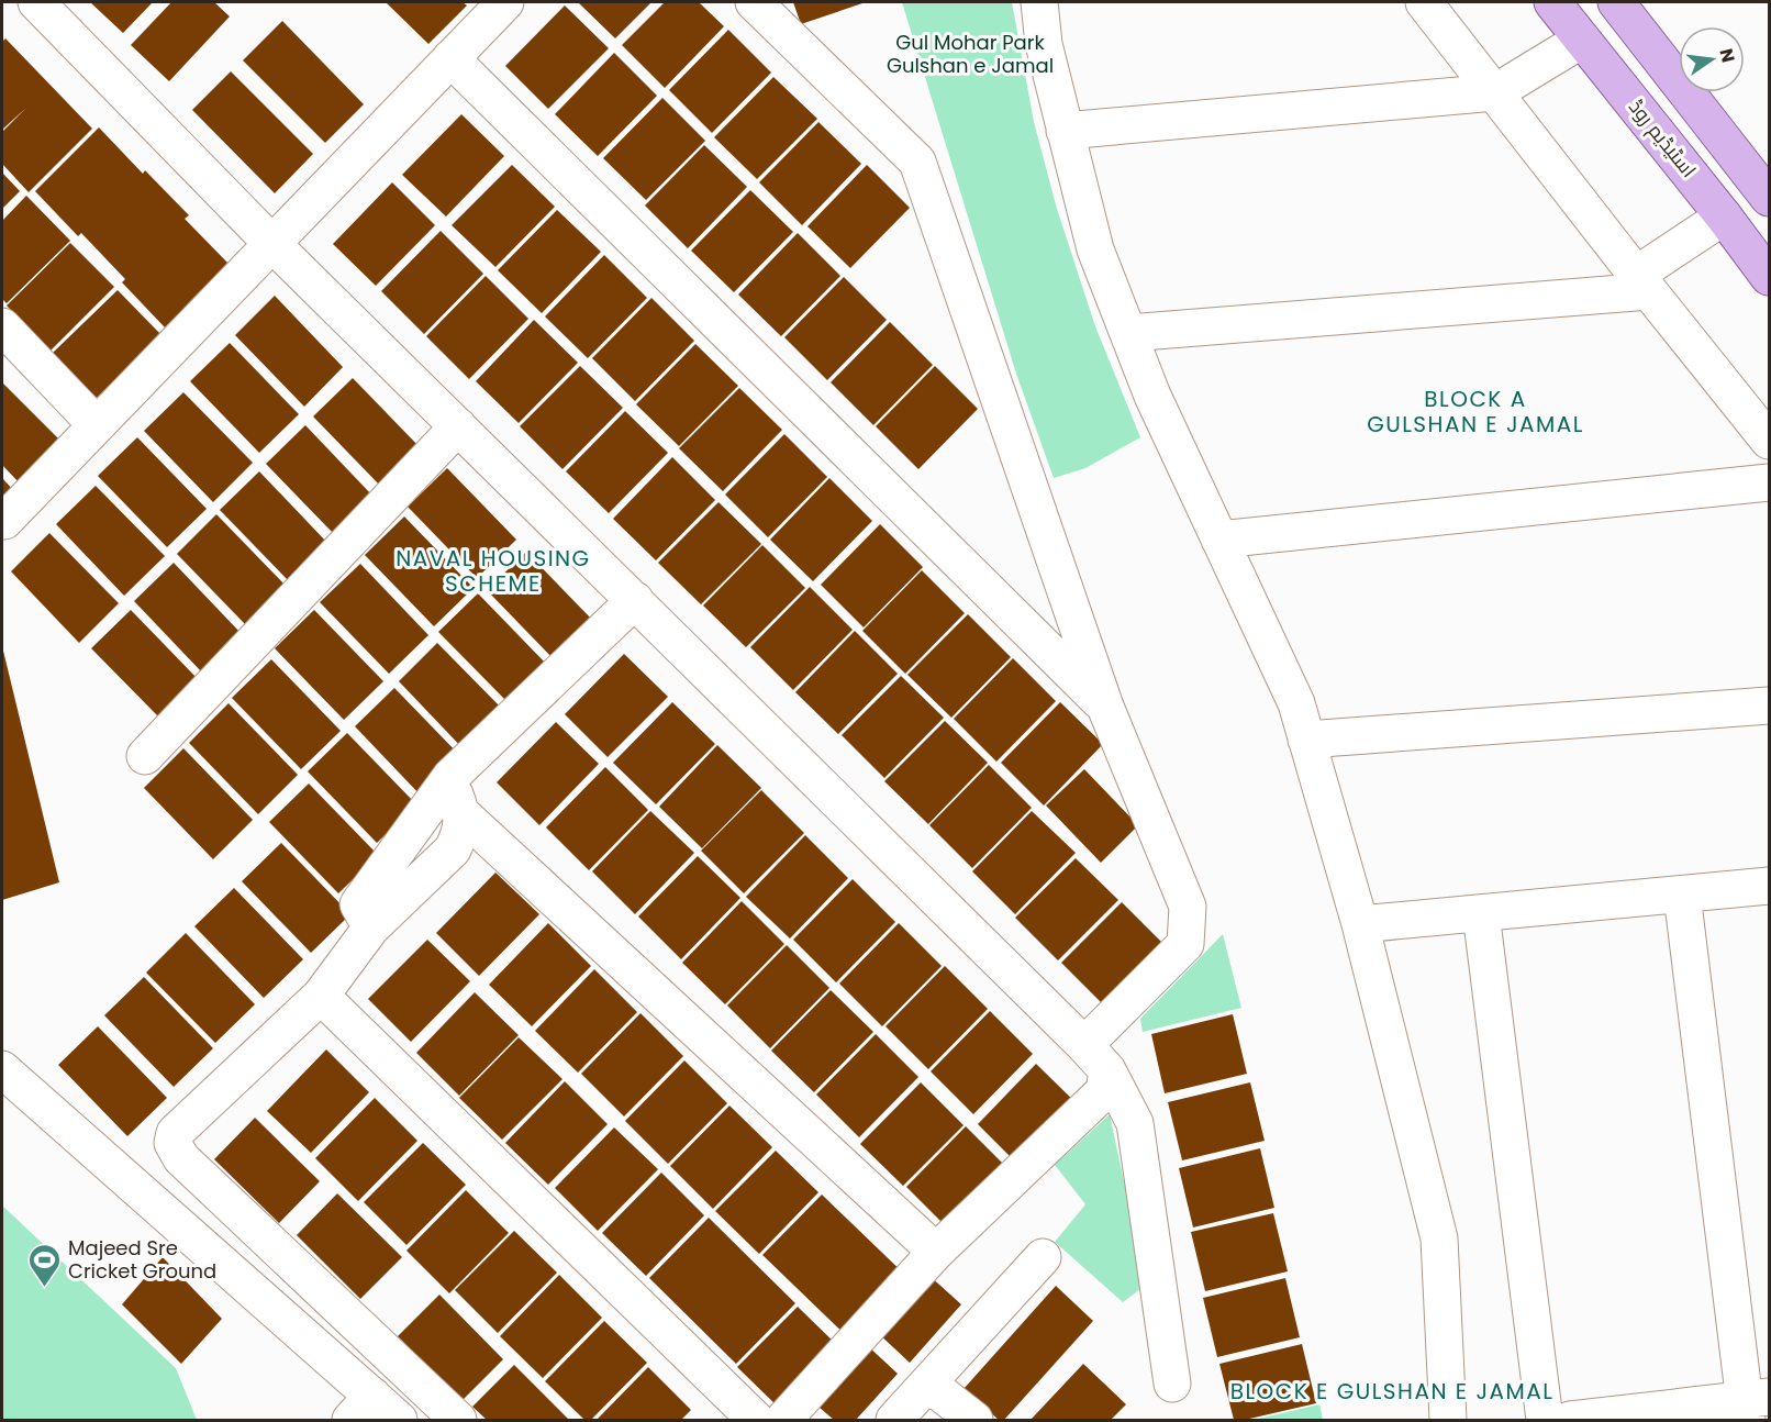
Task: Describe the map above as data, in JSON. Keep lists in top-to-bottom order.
{
  "streets": {
    "main road": ["اسٹیڈیم روڈ"]
  },
  "districts": ["BLOCK A GULSHAN E JAMAL", "NAVAL HOUSING SCHEME", "BLOCK E GULSHAN E JAMAL"],
  "parks": ["Gul Mohar Park Gulshan e Jamal"],
  "places": {
    "sports": ["Majeed Sre Cricket Ground"]
  },
  "north": "right"
}
